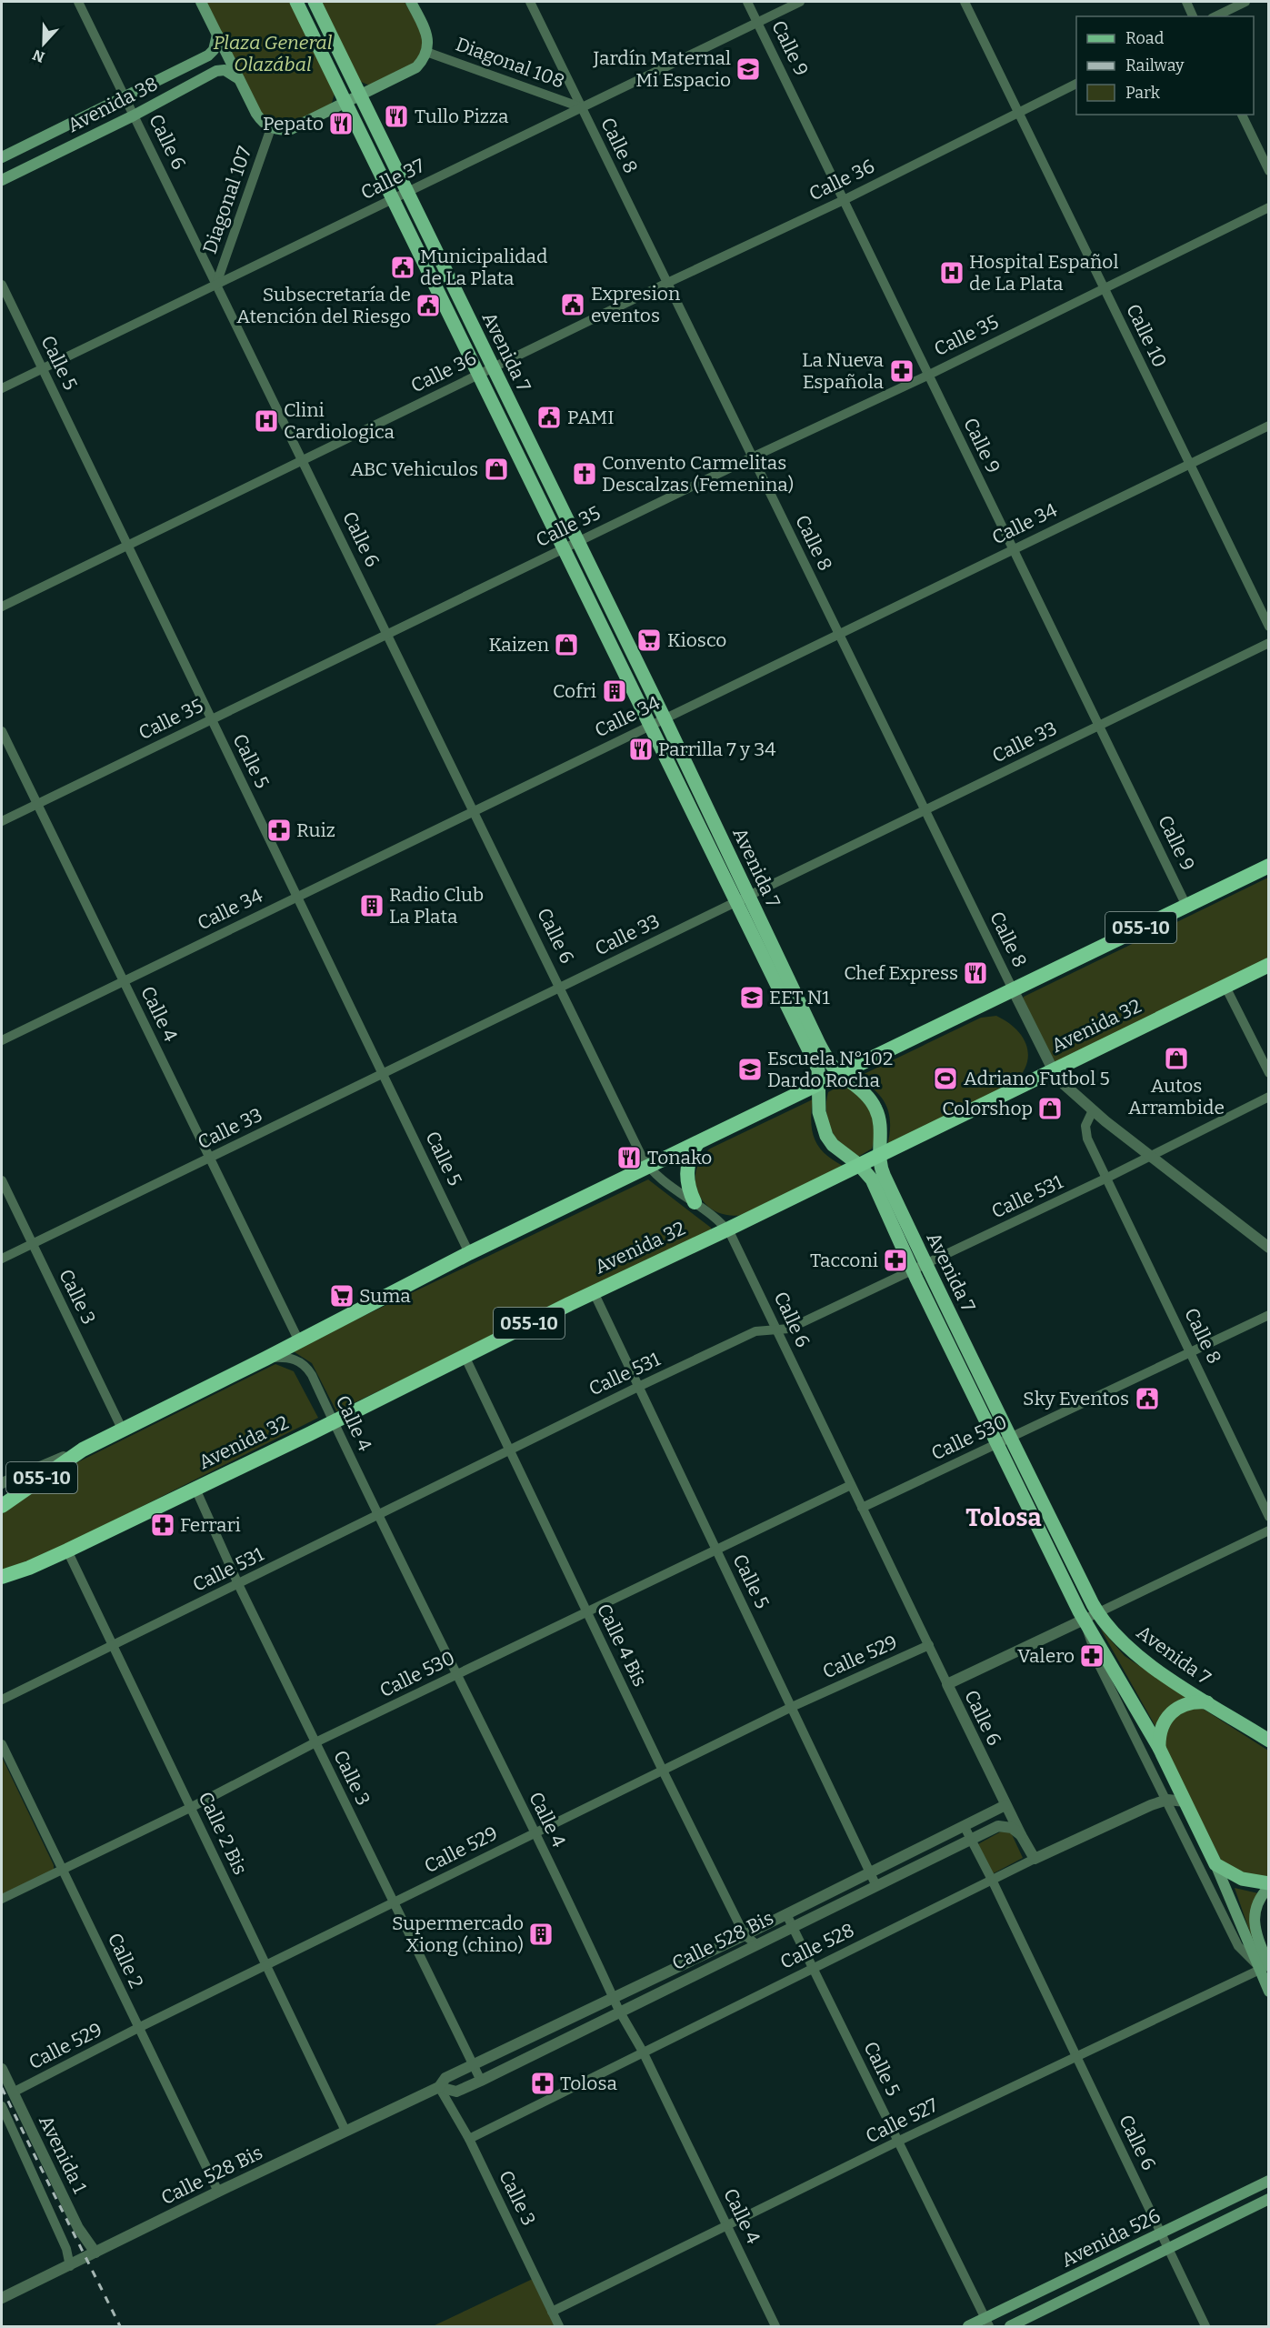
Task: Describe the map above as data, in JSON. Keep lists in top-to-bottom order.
{
  "streets": {
    "highway": ["055-10", "Avenida 32"],
    "main road": ["Avenida 38", "Avenida 7", "Avenida 526"],
    "street": [
      "Calle 9",
      "Diagonal 108",
      "Calle 6",
      "Calle 8",
      "Calle 37",
      "Calle 36",
      "Diagonal 107",
      "Calle 35",
      "Calle 10",
      "Calle 5",
      "Calle 34",
      "Calle 33",
      "Calle 4",
      "Calle 531",
      "Calle 3",
      "Calle 530",
      "Calle 4 Bis",
      "Calle 529",
      "Calle 2 Bis",
      "Calle 528 Bis",
      "Calle 528",
      "Calle 2",
      "Calle 527",
      "Avenida 1"
    ]
  },
  "crossings": [
    ["Calle 9", "Calle 37"],
    ["Calle 9", "Calle 36"],
    ["Calle 9", "Calle 35"],
    ["Calle 9", "Calle 34"],
    ["Calle 9", "Calle 33"],
    ["Calle 9", "055-10"],
    ["Diagonal 108", "Calle 8"],
    ["Diagonal 108", "Calle 37"],
    ["Avenida 38", "Calle 6"],
    ["Calle 6", "Calle 37"],
    ["Calle 6", "Calle 36"],
    ["Calle 6", "Diagonal 107"],
    ["Calle 6", "Calle 35"],
    ["Calle 6", "Calle 34"],
    ["Calle 6", "Calle 33"],
    ["Calle 6", "055-10"],
    ["Calle 6", "Avenida 32"],
    ["Calle 6", "Calle 531"],
    ["Calle 6", "Calle 530"],
    ["Calle 6", "Calle 529"],
    ["Calle 6", "Calle 528 Bis"],
    ["Calle 6", "Calle 528"],
    ["Calle 6", "Calle 527"],
    ["Calle 6", "Avenida 526"],
    ["Calle 8", "Calle 37"],
    ["Calle 8", "Calle 36"],
    ["Calle 8", "Calle 35"],
    ["Calle 8", "Calle 34"],
    ["Calle 8", "Calle 33"],
    ["Calle 8", "055-10"],
    ["Calle 8", "Avenida 32"],
    ["Calle 8", "Calle 531"],
    ["Calle 8", "Calle 530"],
    ["Calle 37", "Diagonal 107"],
    ["Calle 37", "Avenida 7"],
    ["Calle 37", "Calle 5"],
    ["Calle 36", "Calle 10"],
    ["Calle 36", "Avenida 7"],
    ["Calle 36", "Calle 5"],
    ["Calle 35", "Calle 10"],
    ["Calle 35", "Avenida 7"],
    ["Calle 35", "Calle 5"],
    ["Calle 35", "Calle 4"],
    ["Calle 10", "Calle 34"],
    ["Avenida 7", "Calle 34"],
    ["Avenida 7", "Calle 33"],
    ["Avenida 7", "055-10"],
    ["Avenida 7", "Avenida 32"],
    ["Avenida 7", "Calle 531"],
    ["Avenida 7", "Calle 530"],
    ["Avenida 7", "Calle 528"],
    ["Avenida 7", "Calle 527"],
    ["Calle 5", "Calle 34"],
    ["Calle 5", "Calle 33"],
    ["Calle 5", "055-10"],
    ["Calle 5", "Avenida 32"],
    ["Calle 5", "Calle 531"],
    ["Calle 5", "Calle 530"],
    ["Calle 5", "Calle 529"],
    ["Calle 5", "Calle 528 Bis"],
    ["Calle 5", "Calle 528"],
    ["Calle 5", "Calle 527"],
    ["Calle 5", "Avenida 526"],
    ["Calle 34", "Calle 4"],
    ["Calle 33", "Calle 4"],
    ["Calle 33", "Calle 3"],
    ["055-10", "Calle 4"],
    ["055-10", "Calle 3"],
    ["Calle 4", "Avenida 32"],
    ["Calle 4", "Calle 531"],
    ["Calle 4", "Calle 530"],
    ["Calle 4", "Calle 529"],
    ["Calle 4", "Calle 528 Bis"],
    ["Calle 4", "Calle 528"],
    ["Calle 4", "Calle 527"],
    ["Avenida 32", "Calle 3"],
    ["Avenida 32", "Calle 4 Bis"],
    ["Avenida 32", "Calle 2 Bis"],
    ["Calle 531", "Calle 3"],
    ["Calle 531", "Calle 4 Bis"],
    ["Calle 531", "Calle 2 Bis"],
    ["Calle 3", "Calle 530"],
    ["Calle 3", "Calle 529"],
    ["Calle 3", "Calle 528 Bis"],
    ["Calle 3", "Calle 528"],
    ["Calle 3", "Calle 527"],
    ["Calle 530", "Calle 4 Bis"],
    ["Calle 530", "Calle 2 Bis"],
    ["Calle 530", "Calle 2"],
    ["Calle 4 Bis", "Calle 529"],
    ["Calle 4 Bis", "Calle 528 Bis"],
    ["Calle 529", "Calle 2 Bis"],
    ["Calle 529", "Calle 2"],
    ["Calle 529", "Avenida 1"],
    ["Calle 2 Bis", "Calle 528 Bis"],
    ["Calle 528 Bis", "Calle 2"],
    ["Calle 528 Bis", "Avenida 1"]
  ],
  "districts": ["Tolosa"],
  "parks": ["Plaza General Olazábal"],
  "places": {
    "school or university": ["Jardín Maternal Mi Espacio", "EET N1", "Escuela N°102 Dardo Rocha"],
    "restaurant": [
      "Tullo Pizza",
      "Pepato",
      "Parrilla 7 y 34",
      "Chef Express",
      "Tonako"
    ],
    "public building": [
      "Municipalidad de La Plata",
      "Expresion eventos",
      "Subsecretaría de Atención del Riesgo",
      "PAMI",
      "Sky Eventos"
    ],
    "hospital": ["Hospital Español de La Plata", "Clini Cardiologica"],
    "pharmacy": [
      "La Nueva Española",
      "Ruiz",
      "Tacconi",
      "Ferrari",
      "Valero",
      "Tolosa"
    ],
    "shop": [
      "ABC Vehiculos",
      "Kaizen",
      "Autos Arrambide",
      "Colorshop"
    ],
    "church": ["Convento Carmelitas Descalzas (Femenina)"],
    "supermarket": ["Kiosco", "Suma"],
    "building": ["Cofri", "Radio Club La Plata", "Supermercado Xiong (chino)"],
    "sports": ["Adriano Futbol 5"]
  },
  "legend": ["Road", "Railway", "Park"],
  "north": "bottom"
}
